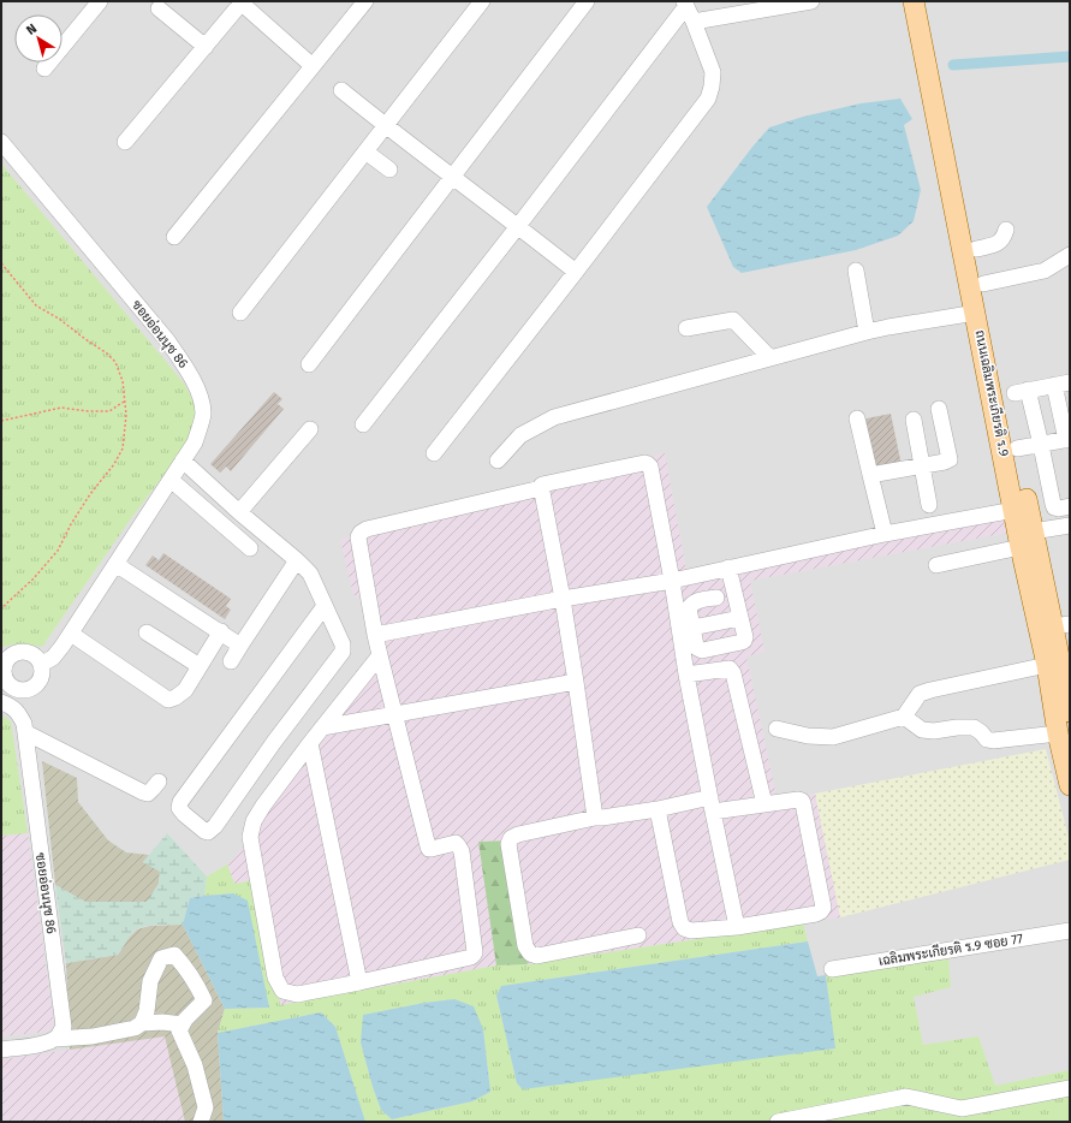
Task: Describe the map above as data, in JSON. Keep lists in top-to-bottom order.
{
  "streets": {
    "main road": ["ถนนเฉลิมพระเกียรติ ร.9"],
    "street": ["ซอยอ่อนนุช 86", "เฉลิมพระเกียรติ ร.9 ซอย 77"]
  },
  "north": "top left"
}
